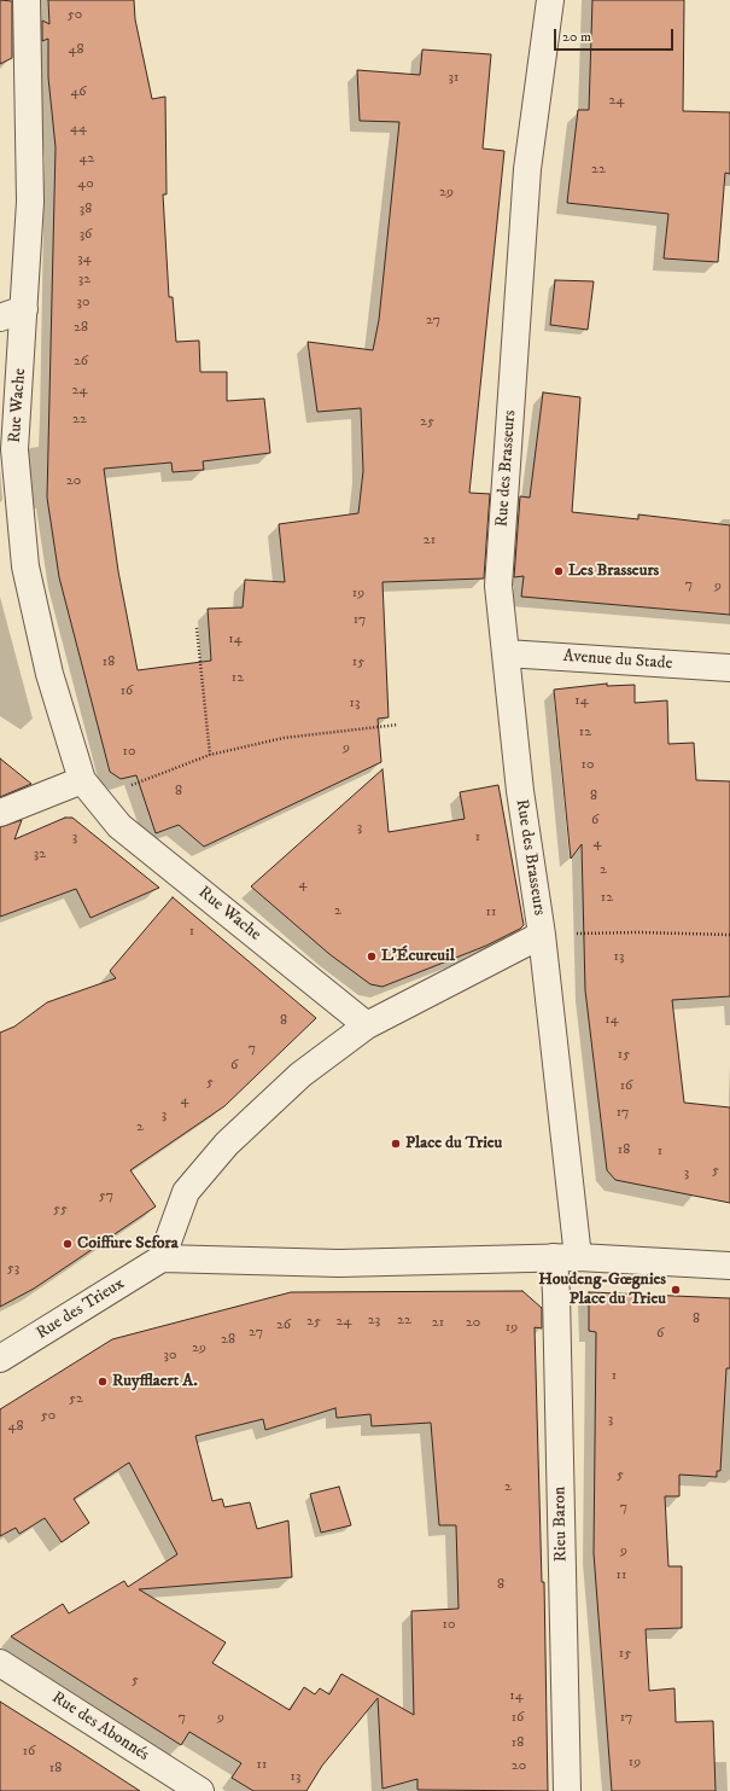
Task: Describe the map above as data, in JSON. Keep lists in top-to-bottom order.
{
  "streets": {
    "street": [
      "Rue Wache",
      "Rue des Brasseurs",
      "Avenue du Stade",
      "Rue des Trieux",
      "Rieu Baron",
      "Rue des Abonnés"
    ]
  },
  "crossings": [
    ["Rue des Brasseurs", "Avenue du Stade"]
  ],
  "places": [
    "Les Brasseurs",
    "L'Écureuil",
    "Place du Trieu",
    "Coiffure Sefora",
    "Houdeng-Gœgnies Place du Trieu",
    "Ruyfflaert A."
  ],
  "house_numbers": [
    "50",
    "48",
    "31",
    "46",
    "24",
    "44",
    "42",
    "22",
    "40",
    "29",
    "38",
    "36",
    "34",
    "32",
    "30",
    "27",
    "28",
    "26",
    "24",
    "22",
    "25",
    "20",
    "21",
    "7",
    "9",
    "19",
    "17",
    "14",
    "18",
    "15",
    "12",
    "16",
    "14",
    "13",
    "12",
    "9",
    "10",
    "10",
    "8",
    "8",
    "6",
    "3",
    "3",
    "1",
    "4",
    "32",
    "2",
    "4",
    "12",
    "2",
    "11",
    "1",
    "13",
    "14",
    "8",
    "7",
    "15",
    "6",
    "5",
    "16",
    "4",
    "17",
    "3",
    "2",
    "18",
    "1",
    "5",
    "3",
    "57",
    "55",
    "53",
    "8",
    "23",
    "22",
    "25",
    "24",
    "21",
    "20",
    "26",
    "19",
    "27",
    "6",
    "28",
    "29",
    "30",
    "1",
    "52",
    "50",
    "3",
    "48",
    "5",
    "2",
    "7",
    "9",
    "11",
    "8",
    "10",
    "15",
    "5",
    "14",
    "7",
    "9",
    "16",
    "17",
    "18",
    "16",
    "19",
    "11",
    "20",
    "18",
    "13"
  ],
  "scale_bar": "20 m"
}
